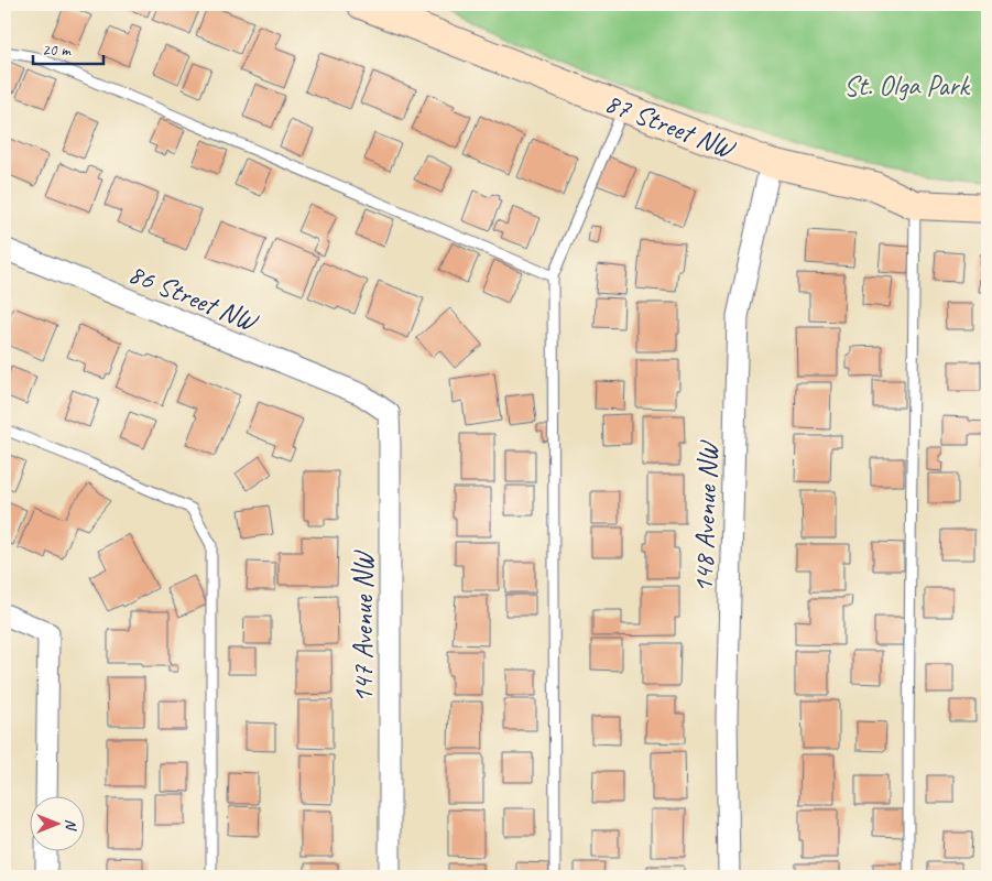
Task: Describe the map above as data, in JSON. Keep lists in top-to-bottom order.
{
  "streets": {
    "street": [
      "87 Street NW",
      "86 Street NW",
      "148 Avenue NW",
      "147 Avenue NW"
    ]
  },
  "crossings": [
    ["87 Street NW", "148 Avenue NW"],
    ["86 Street NW", "147 Avenue NW"]
  ],
  "parks": ["St. Olga Park"],
  "scale_bar": "20 m",
  "north": "right"
}
